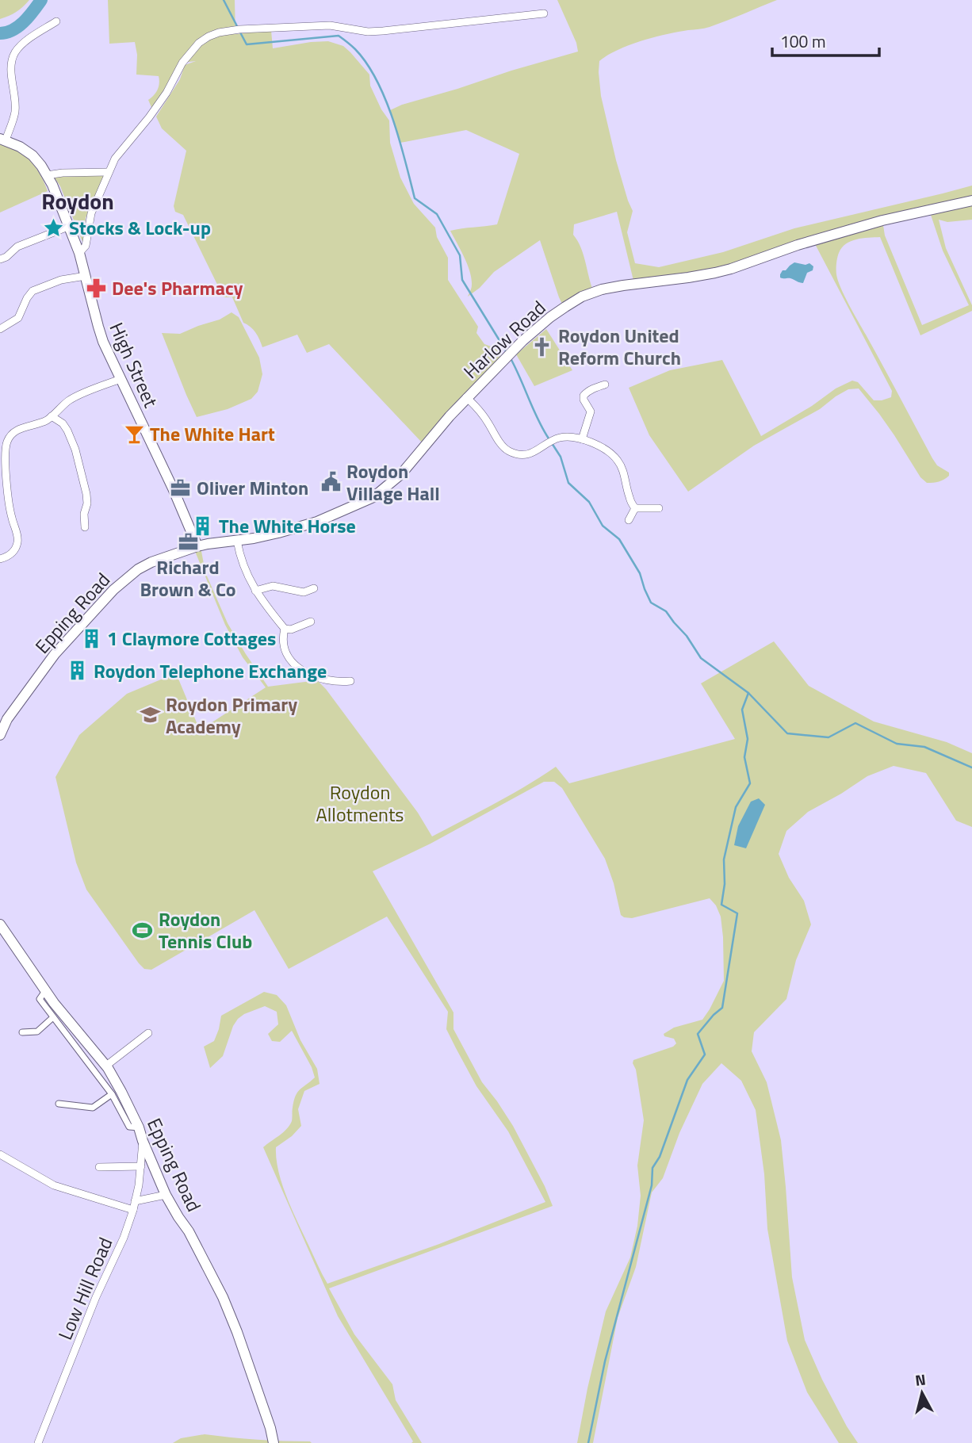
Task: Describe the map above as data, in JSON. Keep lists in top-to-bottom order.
{
  "streets": {
    "main road": ["Harlow Road", "High Street", "Epping Road"],
    "street": ["Low Hill Road"]
  },
  "crossings": [
    ["Harlow Road", "High Street"],
    ["Harlow Road", "Epping Road"],
    ["High Street", "Epping Road"],
    ["Epping Road", "Low Hill Road"]
  ],
  "districts": ["Roydon"],
  "parks": ["Roydon Allotments"],
  "places": {
    "place": ["Stocks & Lock-up"],
    "pharmacy": ["Dee's Pharmacy"],
    "church": ["Roydon United Reform Church"],
    "bar": ["The White Hart"],
    "public building": ["Roydon Village Hall"],
    "office": ["Oliver Minton", "Richard Brown & Co"],
    "building": ["The White Horse", "1 Claymore Cottages", "Roydon Telephone Exchange"],
    "school or university": ["Roydon Primary Academy"],
    "sports": ["Roydon Tennis Club"]
  },
  "scale_bar": "100 m",
  "north": "top"
}
